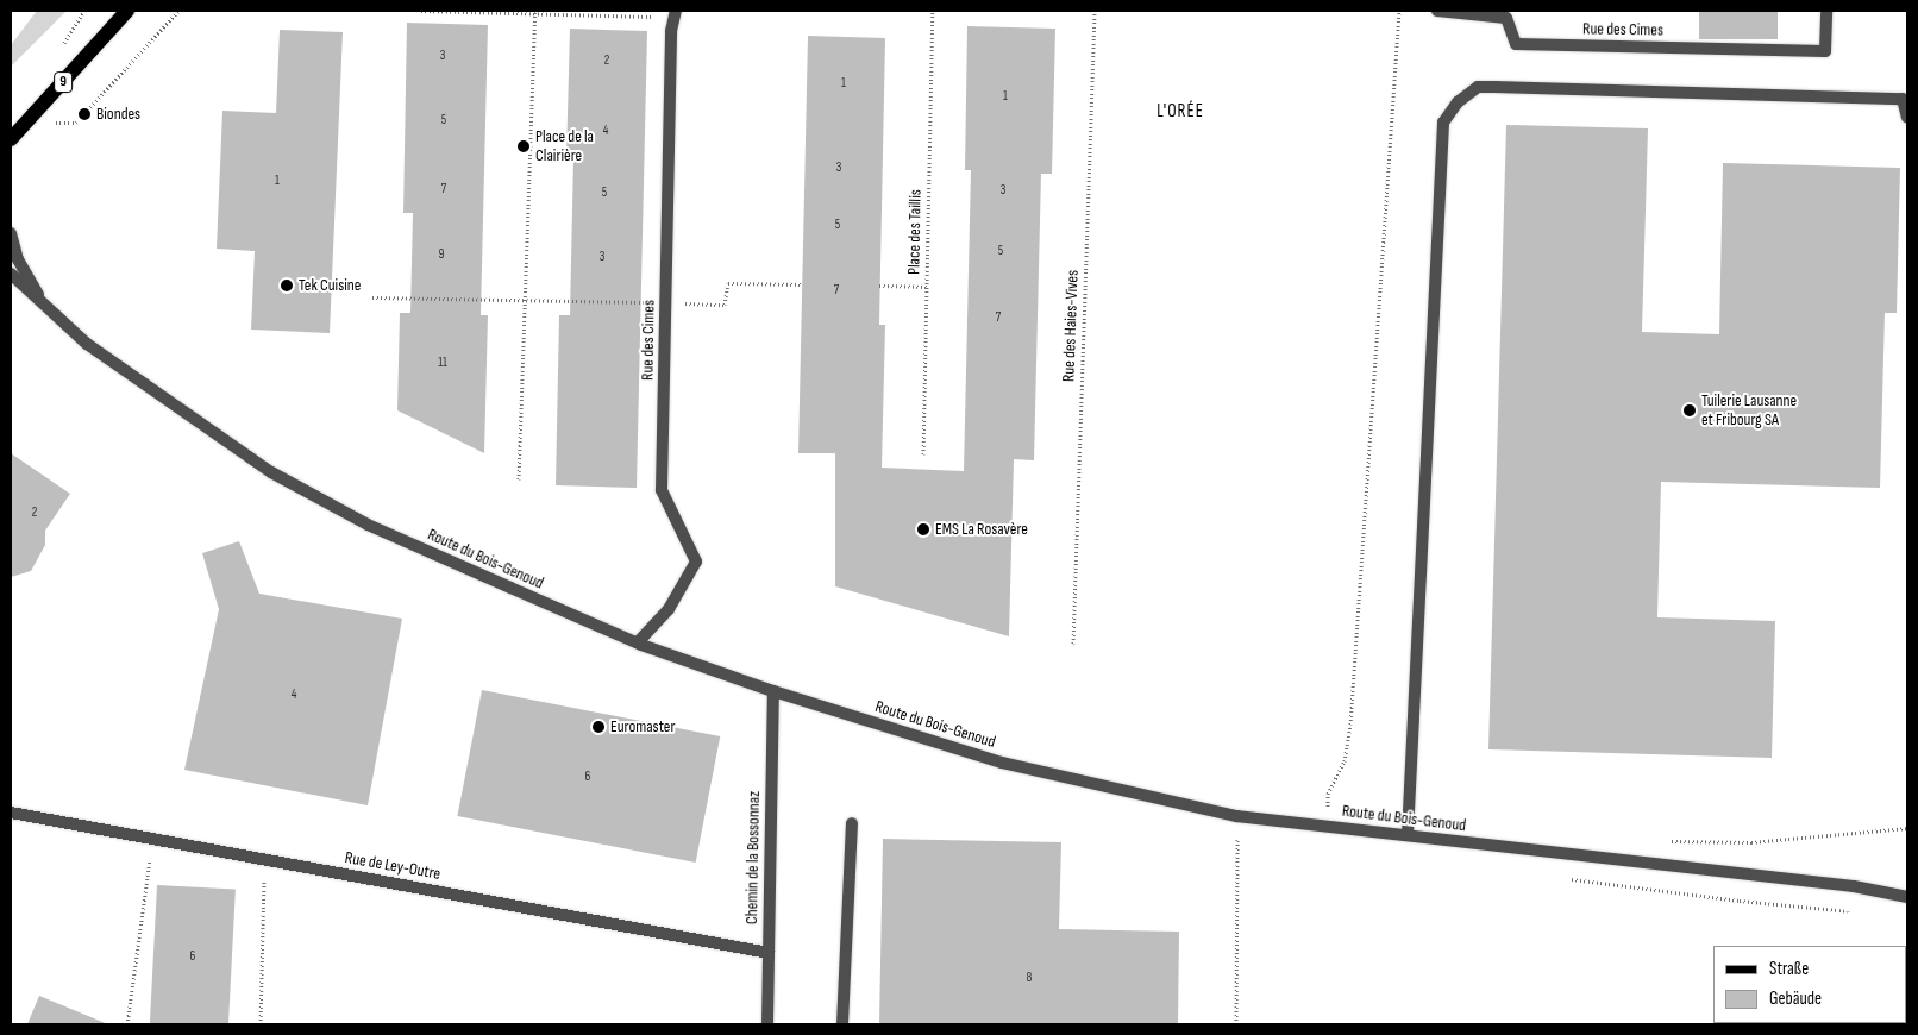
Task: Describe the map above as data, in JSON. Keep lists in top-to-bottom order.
{
  "streets": {
    "main road": ["9"],
    "street": [
      "Rue des Cimes",
      "Route du Bois-Genoud",
      "Chemin de la Bossonnaz",
      "Rue de Ley-Outre"
    ],
    "path": ["Place des Taillis", "Rue des Haies-Vives"]
  },
  "crossings": [
    ["Rue des Cimes", "Route du Bois-Genoud"],
    ["Route du Bois-Genoud", "Chemin de la Bossonnaz"],
    ["Chemin de la Bossonnaz", "Rue de Ley-Outre"]
  ],
  "districts": ["L'ORÉE"],
  "places": [
    "Biondes",
    "Place de la Clairière",
    "Tek Cuisine",
    "Tuilerie Lausanne et Fribourg SA",
    "EMS La Rosavère",
    "Euromaster"
  ],
  "house_numbers": [
    "3",
    "2",
    "1",
    "1",
    "5",
    "4",
    "3",
    "1",
    "7",
    "3",
    "5",
    "5",
    "5",
    "9",
    "3",
    "7",
    "7",
    "11",
    "2",
    "4",
    "6",
    "6",
    "8"
  ],
  "legend": ["Straße", "Gebäude"]
}
